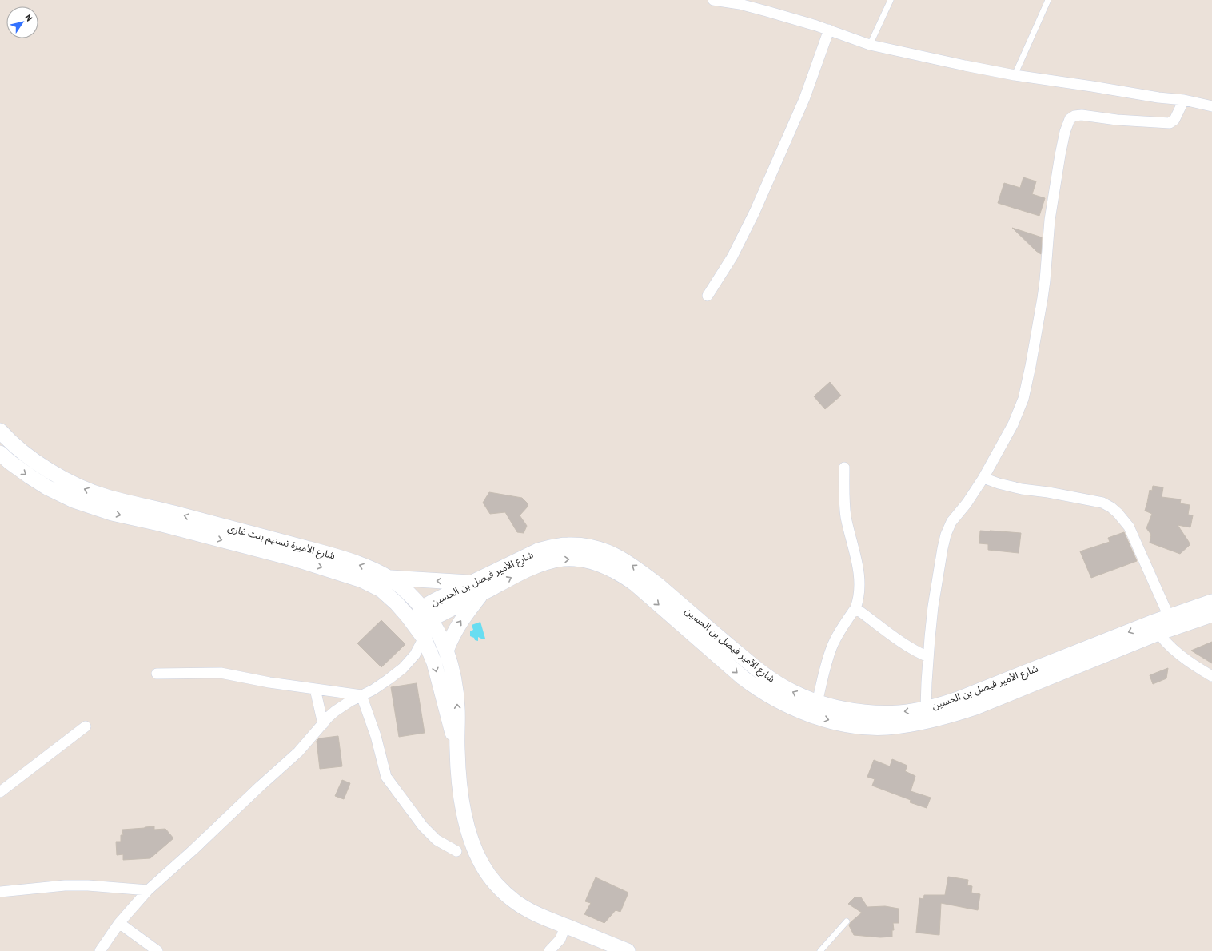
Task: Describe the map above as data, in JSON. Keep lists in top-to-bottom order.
{
  "streets": {
    "street": ["شارع الأميرة تسنيم بنت غازي", "شارع الأمير فيصل بن الحسين"]
  },
  "crossings": [
    ["شارع الأميرة تسنيم بنت غازي", "شارع الأمير فيصل بن الحسين"]
  ],
  "north": "top right"
}
